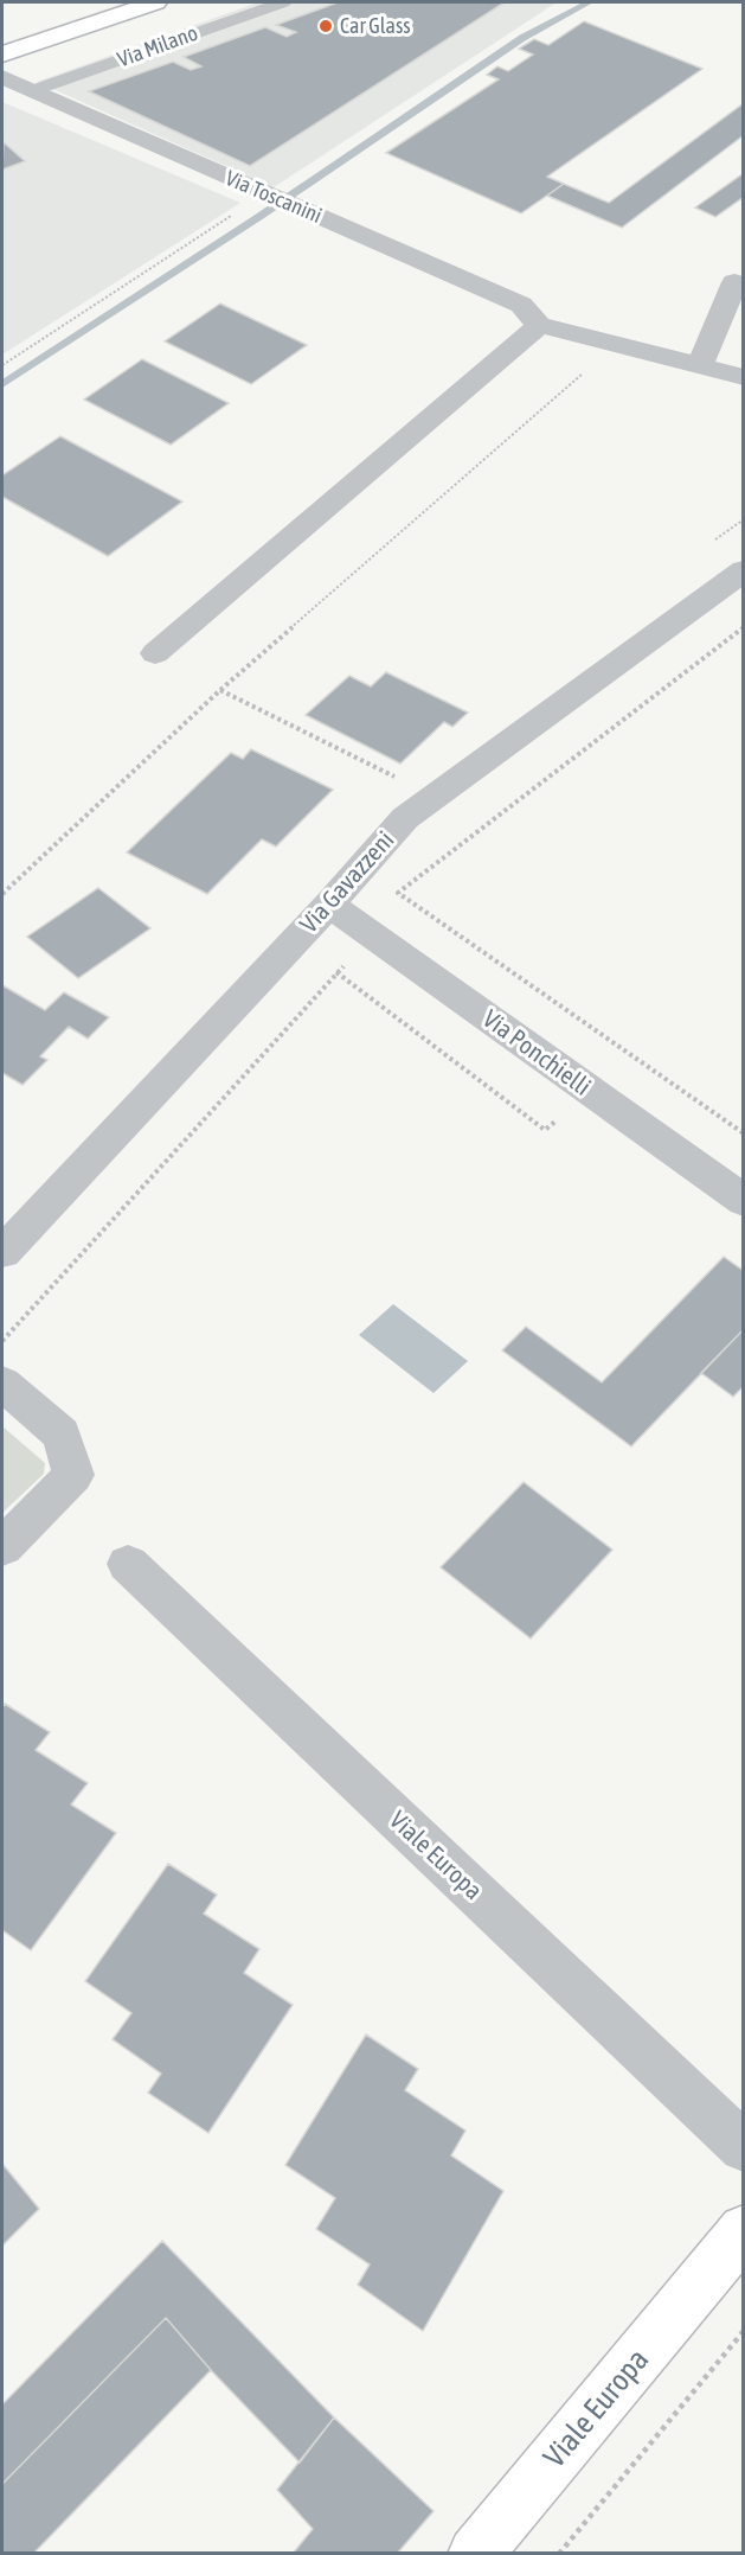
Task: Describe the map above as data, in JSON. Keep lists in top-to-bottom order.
{
  "streets": {
    "street": [
      "Via Milano",
      "Via Toscanini",
      "Via Gavazzeni",
      "Via Ponchielli",
      "Viale Europa"
    ]
  },
  "crossings": [
    ["Via Milano", "Via Toscanini"],
    ["Via Gavazzeni", "Via Ponchielli"]
  ],
  "places": ["Car Glass"]
}
